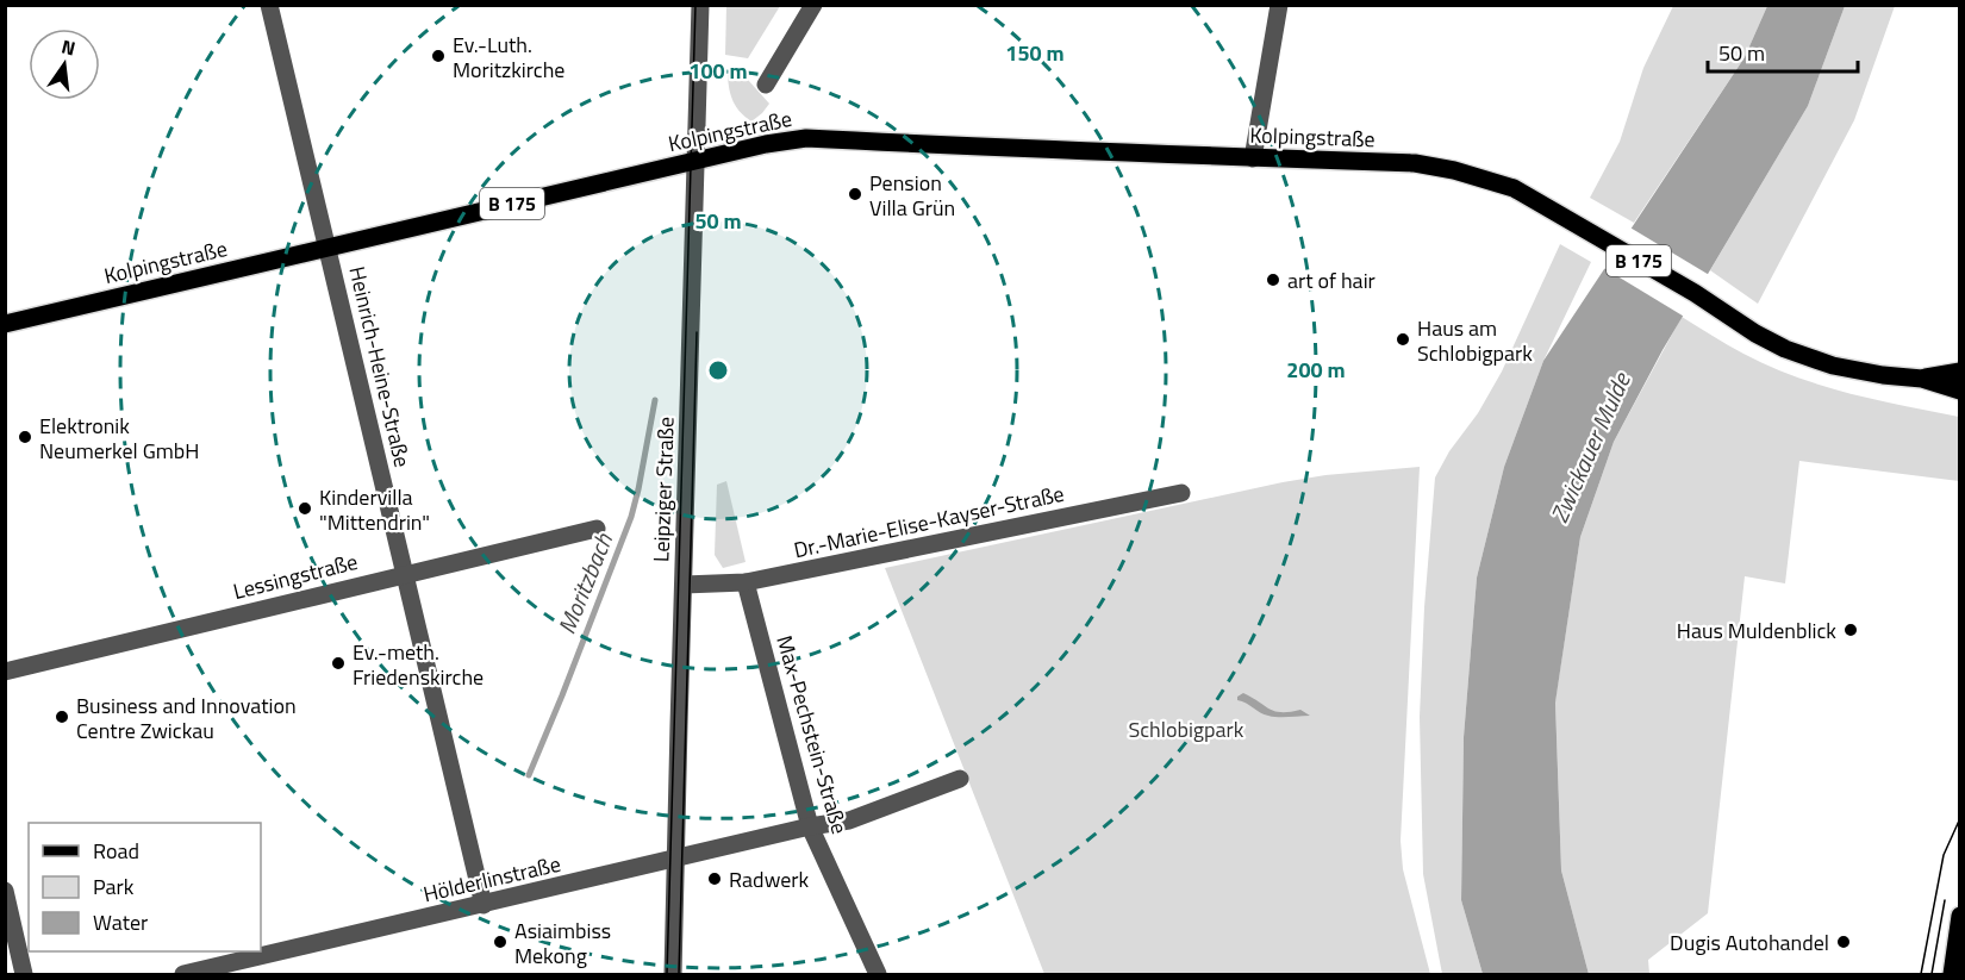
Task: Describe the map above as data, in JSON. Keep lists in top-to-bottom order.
{
  "streets": {
    "main road": ["Kolpingstraße", "B 175"],
    "street": [
      "Heinrich-Heine-Straße",
      "Leipziger Straße",
      "Dr.-Marie-Elise-Kayser-Straße",
      "Lessingstraße",
      "Max-Pechstein-Straße",
      "Hölderlinstraße"
    ]
  },
  "crossings": [
    ["Kolpingstraße", "B 175"],
    ["Kolpingstraße", "Heinrich-Heine-Straße"],
    ["Kolpingstraße", "Leipziger Straße"],
    ["Heinrich-Heine-Straße", "Lessingstraße"],
    ["Heinrich-Heine-Straße", "Hölderlinstraße"],
    ["Leipziger Straße", "Dr.-Marie-Elise-Kayser-Straße"],
    ["Leipziger Straße", "Hölderlinstraße"],
    ["Dr.-Marie-Elise-Kayser-Straße", "Max-Pechstein-Straße"],
    ["Max-Pechstein-Straße", "Hölderlinstraße"]
  ],
  "water": ["Zwickauer Mulde", "Moritzbach"],
  "parks": ["Schlobigpark"],
  "places": [
    "Ev.-Luth. Moritzkirche",
    "Pension Villa Grün",
    "art of hair",
    "Haus am Schlobigpark",
    "Elektronik Neumerkel GmbH",
    "Kindervilla \"Mittendrin\"",
    "Haus Muldenblick",
    "Ev.-meth. Friedenskirche",
    "Business and Innovation Centre Zwickau",
    "Radwerk",
    "Asiaimbiss Mekong",
    "Dugis Autohandel"
  ],
  "legend": ["Road", "Park", "Water"],
  "scale_bar": "50 m",
  "north": "top",
  "rings": [
    "150 m",
    "100 m",
    "50 m",
    "200 m"
  ]
}
